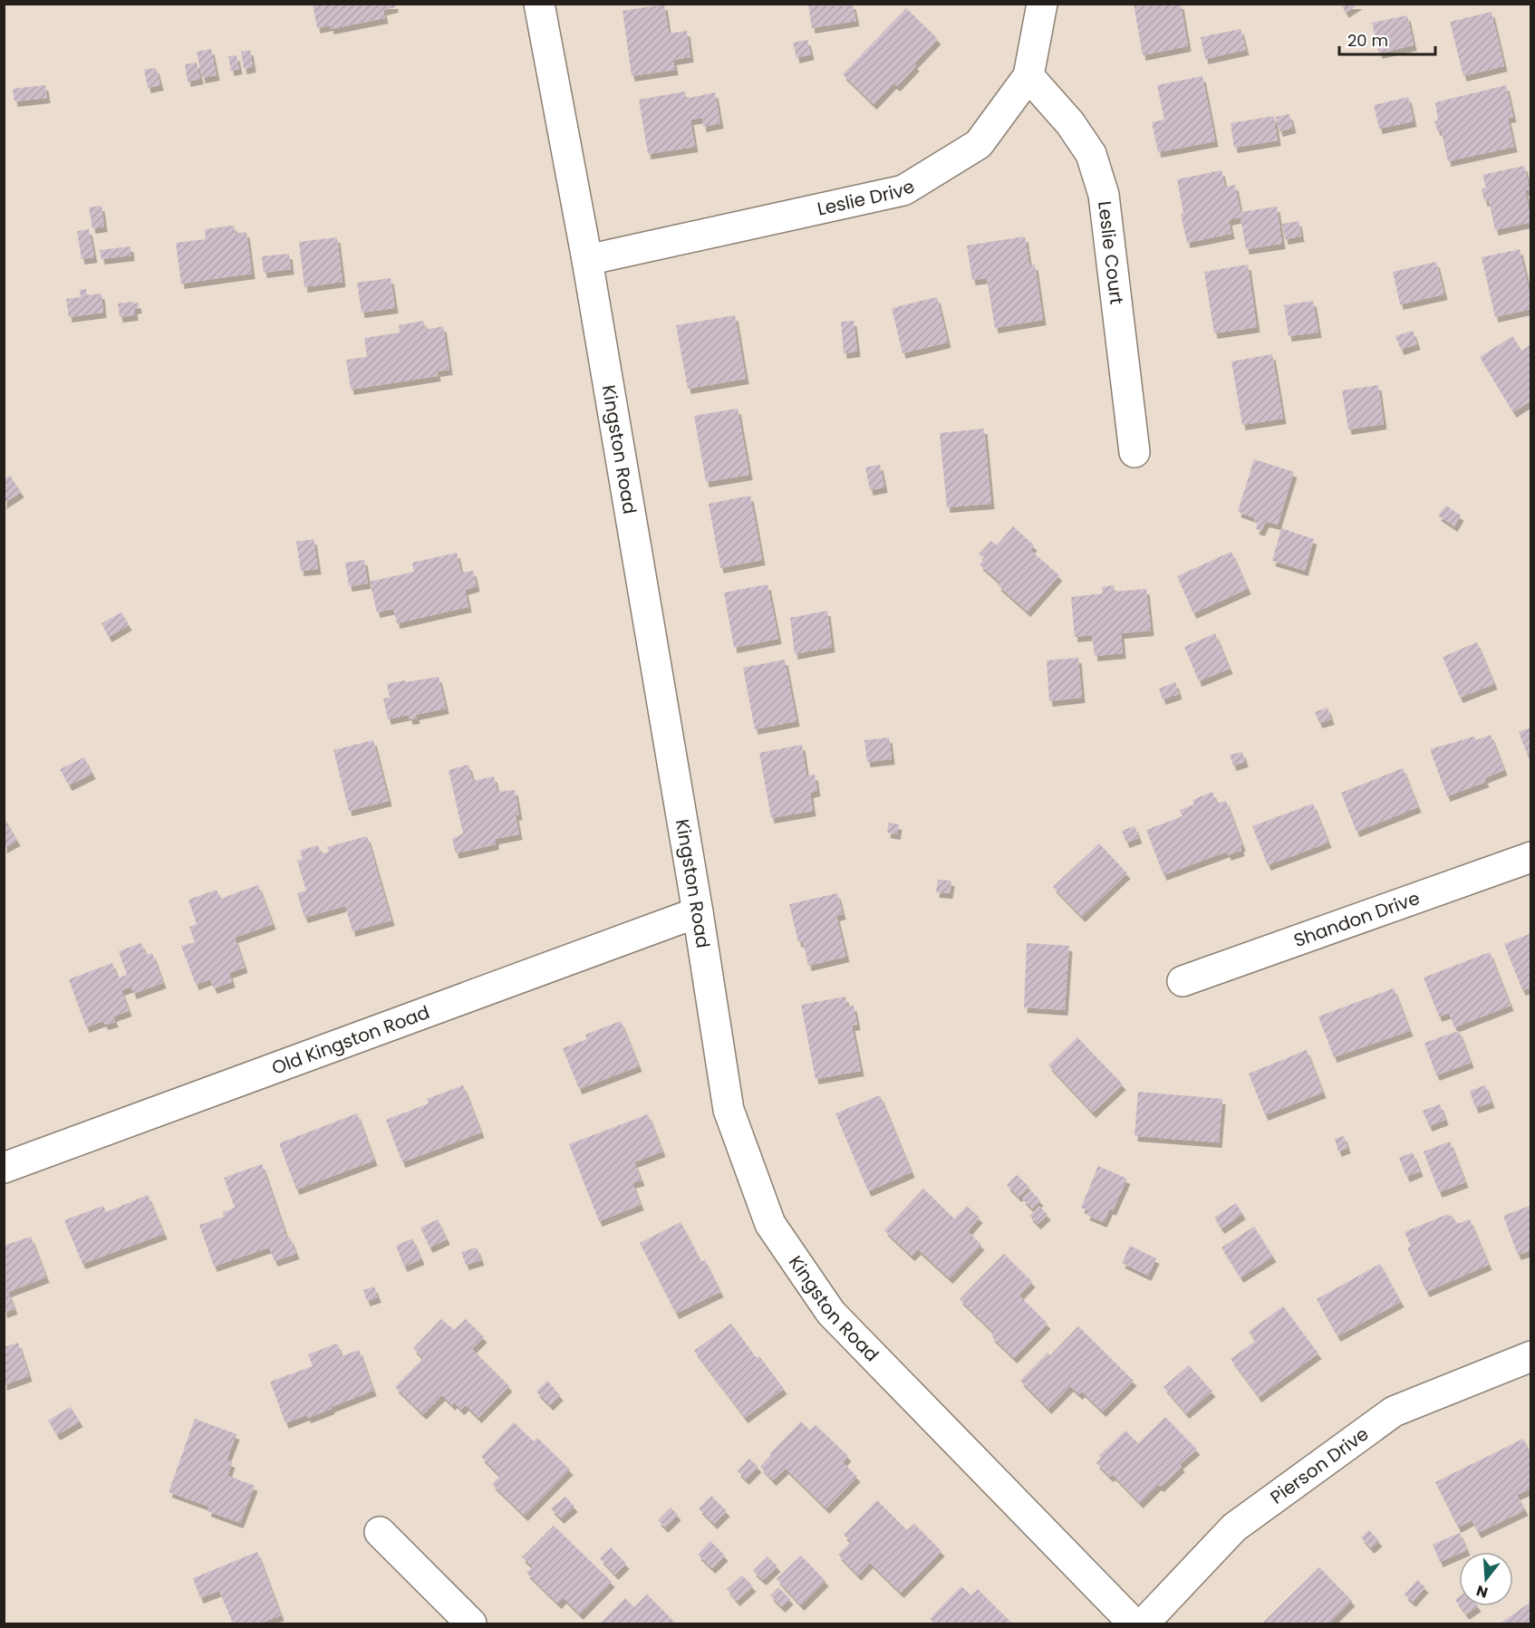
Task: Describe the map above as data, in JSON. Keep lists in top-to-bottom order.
{
  "streets": {
    "street": [
      "Leslie Drive",
      "Leslie Court",
      "Kingston Road",
      "Shandon Drive",
      "Old Kingston Road",
      "Pierson Drive"
    ]
  },
  "crossings": [
    ["Leslie Drive", "Leslie Court"],
    ["Leslie Drive", "Kingston Road"],
    ["Kingston Road", "Old Kingston Road"]
  ],
  "scale_bar": "20 m",
  "north": "bottom"
}
